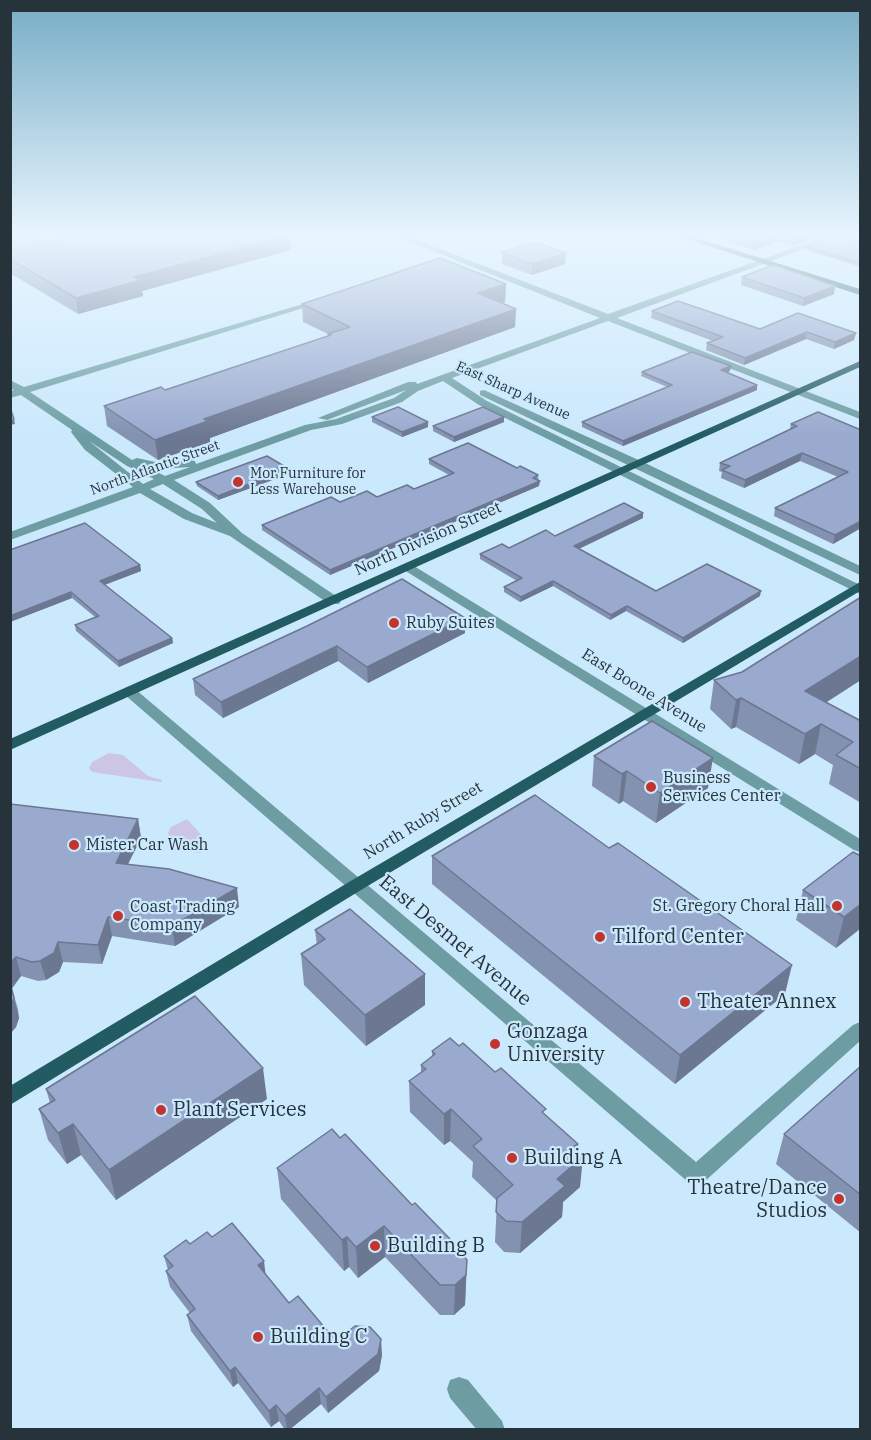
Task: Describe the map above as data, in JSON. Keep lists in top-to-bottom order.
{
  "streets": {
    "main road": ["North Division Street", "North Ruby Street"],
    "street": [
      "East Sharp Avenue",
      "North Atlantic Street",
      "East Boone Avenue",
      "East Desmet Avenue"
    ]
  },
  "crossings": [
    ["East Sharp Avenue", "North Atlantic Street"],
    ["East Sharp Avenue", "North Division Street"],
    ["East Sharp Avenue", "North Ruby Street"],
    ["North Division Street", "East Boone Avenue"],
    ["North Division Street", "East Desmet Avenue"],
    ["East Boone Avenue", "North Ruby Street"],
    ["North Ruby Street", "East Desmet Avenue"]
  ],
  "places": [
    "Mor Furniture for Less Warehouse",
    "Ruby Suites",
    "Business Services Center",
    "Mister Car Wash",
    "St. Gregory Choral Hall",
    "Coast Trading Company",
    "Tilford Center",
    "Theater Annex",
    "Gonzaga University",
    "Plant Services",
    "Building A",
    "Theatre/Dance Studios",
    "Building B",
    "Building C"
  ]
}
